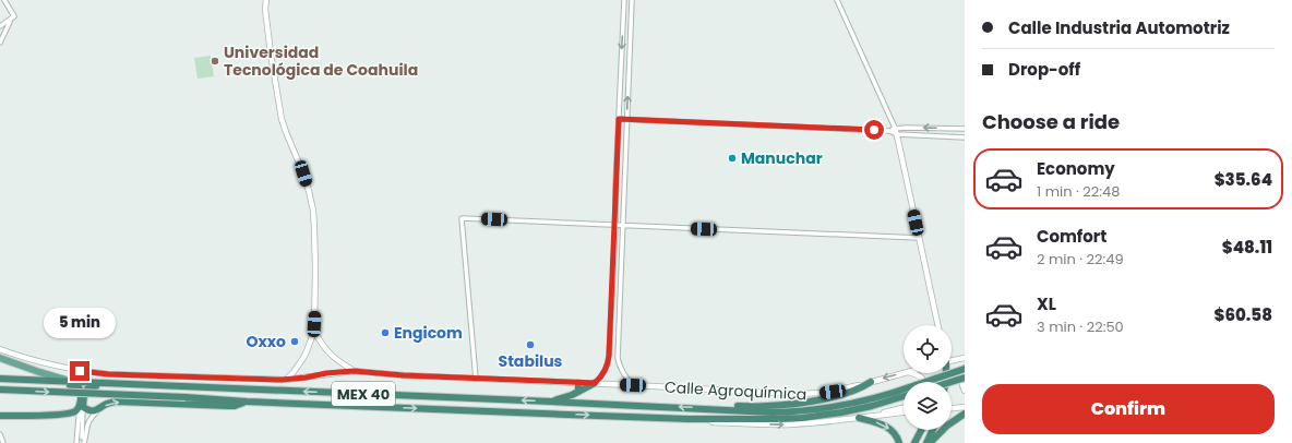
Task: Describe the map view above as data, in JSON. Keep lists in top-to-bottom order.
{
  "streets": {
    "highway": ["MEX 40"],
    "street": ["Calle Agroquímica"]
  },
  "places": [
    "Universidad Tecnológica de Coahuila",
    "Manuchar",
    "Engicom",
    "Oxxo",
    "Stabilus"
  ],
  "page": {
    "banner": ["Calle Industria Automotriz", "Drop-off"],
    "heading": "Choose a ride",
    "list": [
      {
        "name": "Economy",
        "note": "1 min · 22:48",
        "value": "$35.64"
      },
      {
        "name": "Comfort",
        "note": "2 min · 22:49",
        "value": "$48.11"
      },
      {
        "name": "XL",
        "note": "3 min · 22:50",
        "value": "$60.58"
      }
    ],
    "bubble": "5 min",
    "buttons": "Confirm"
  }
}
